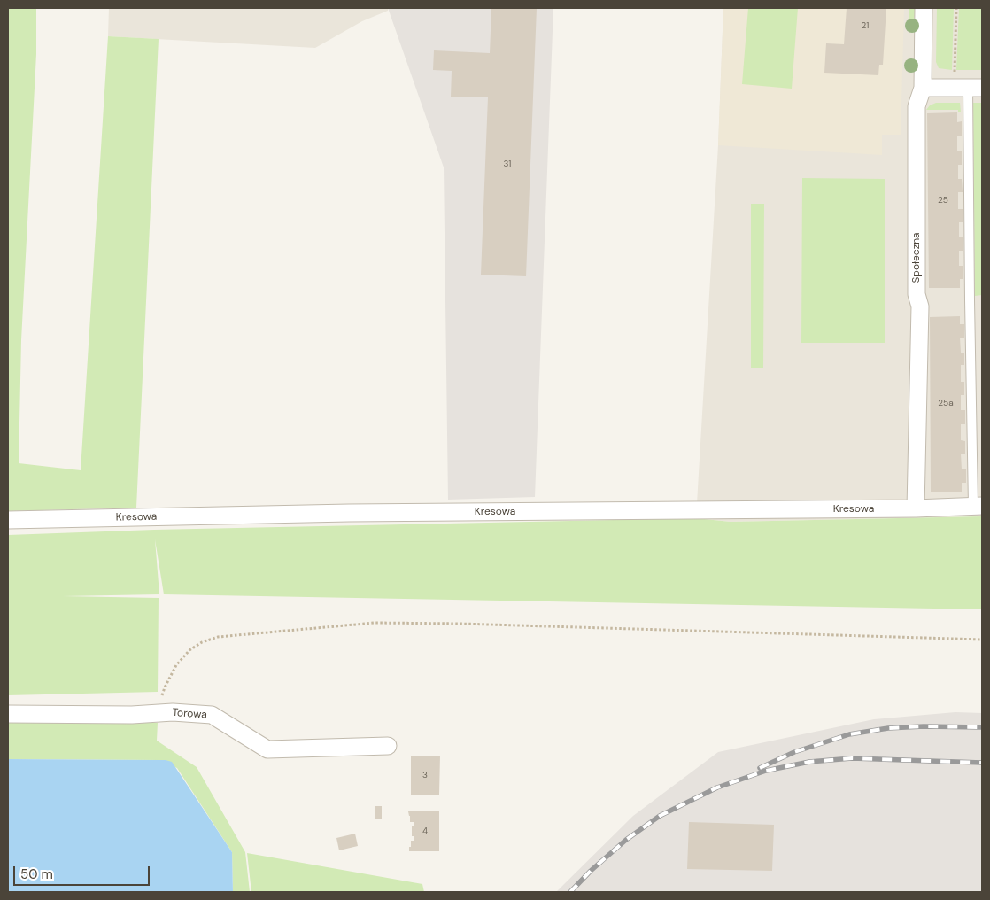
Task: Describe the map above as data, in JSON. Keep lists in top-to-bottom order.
{
  "streets": {
    "street": ["Społeczna", "Kresowa", "Torowa"]
  },
  "crossings": [
    ["Społeczna", "Kresowa"]
  ],
  "house_numbers": [
    "21",
    "31",
    "25",
    "25a",
    "3",
    "4"
  ],
  "scale_bar": "50 m"
}
